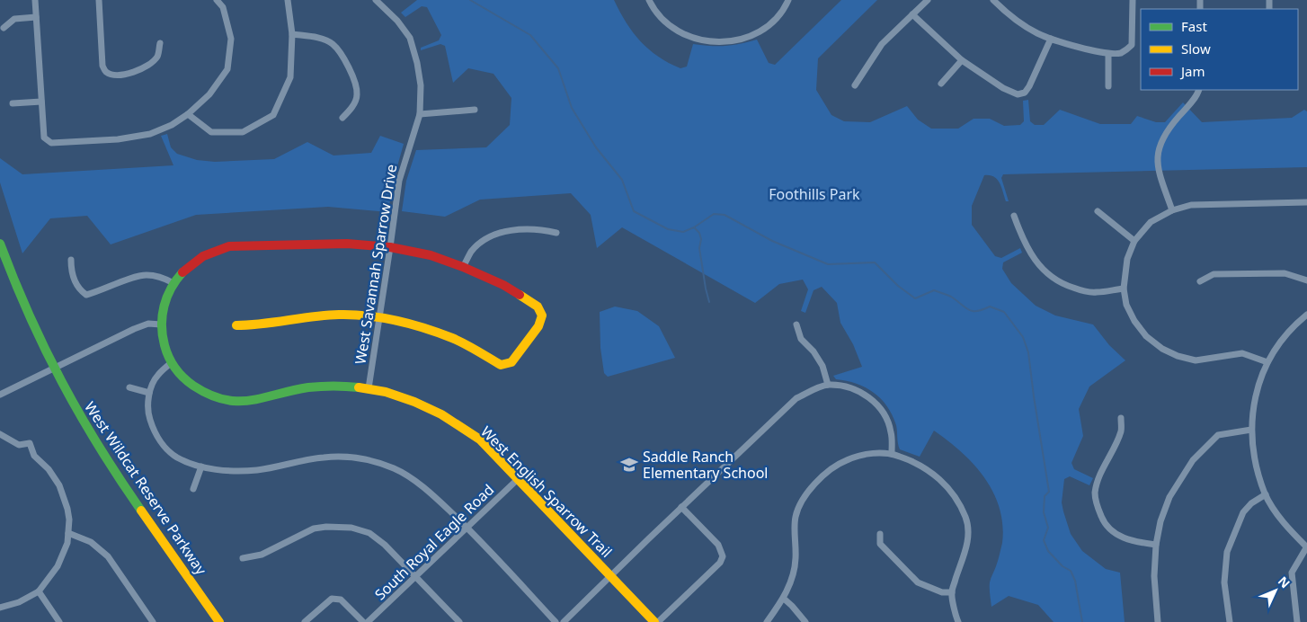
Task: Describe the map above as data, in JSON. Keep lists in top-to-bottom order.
{
  "streets": {
    "street": [
      "West Savannah Sparrow Drive",
      "West Wildcat Reserve Parkway",
      "West English Sparrow Trail",
      "South Royal Eagle Road"
    ]
  },
  "crossings": [
    ["West Savannah Sparrow Drive", "West English Sparrow Trail"],
    ["West English Sparrow Trail", "South Royal Eagle Road"]
  ],
  "parks": ["Foothills Park"],
  "places": {
    "school or university": ["Saddle Ranch Elementary School"]
  },
  "legend": ["Fast", "Slow", "Jam"],
  "north": "top right"
}
